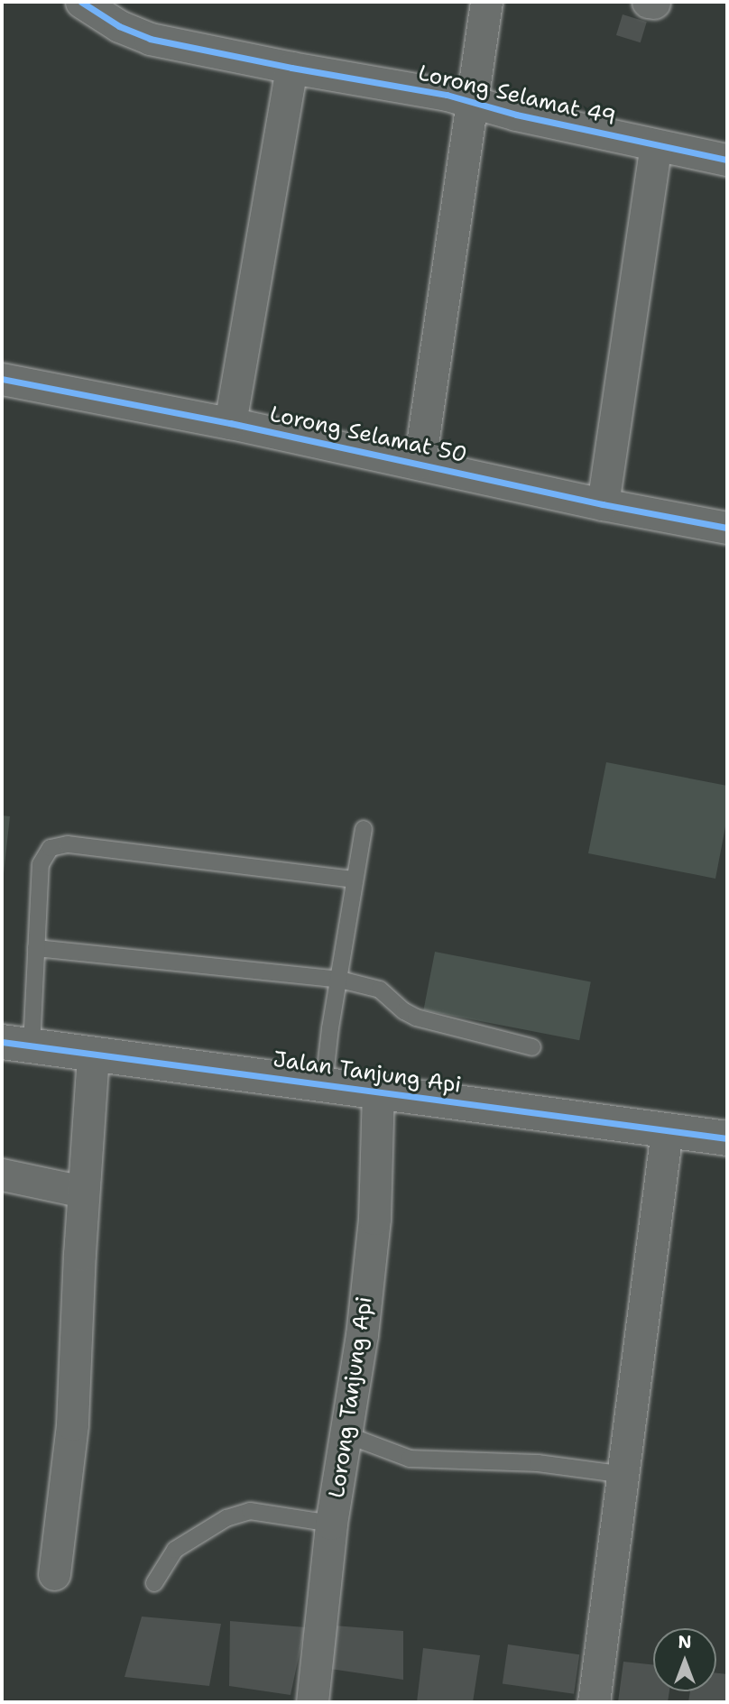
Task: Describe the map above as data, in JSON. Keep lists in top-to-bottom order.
{
  "streets": {
    "street": [
      "Lorong Selamat 49",
      "Lorong Selamat 50",
      "Jalan Tanjung Api",
      "Lorong Tanjung Api"
    ]
  },
  "crossings": [
    ["Jalan Tanjung Api", "Lorong Tanjung Api"]
  ],
  "north": "top"
}
